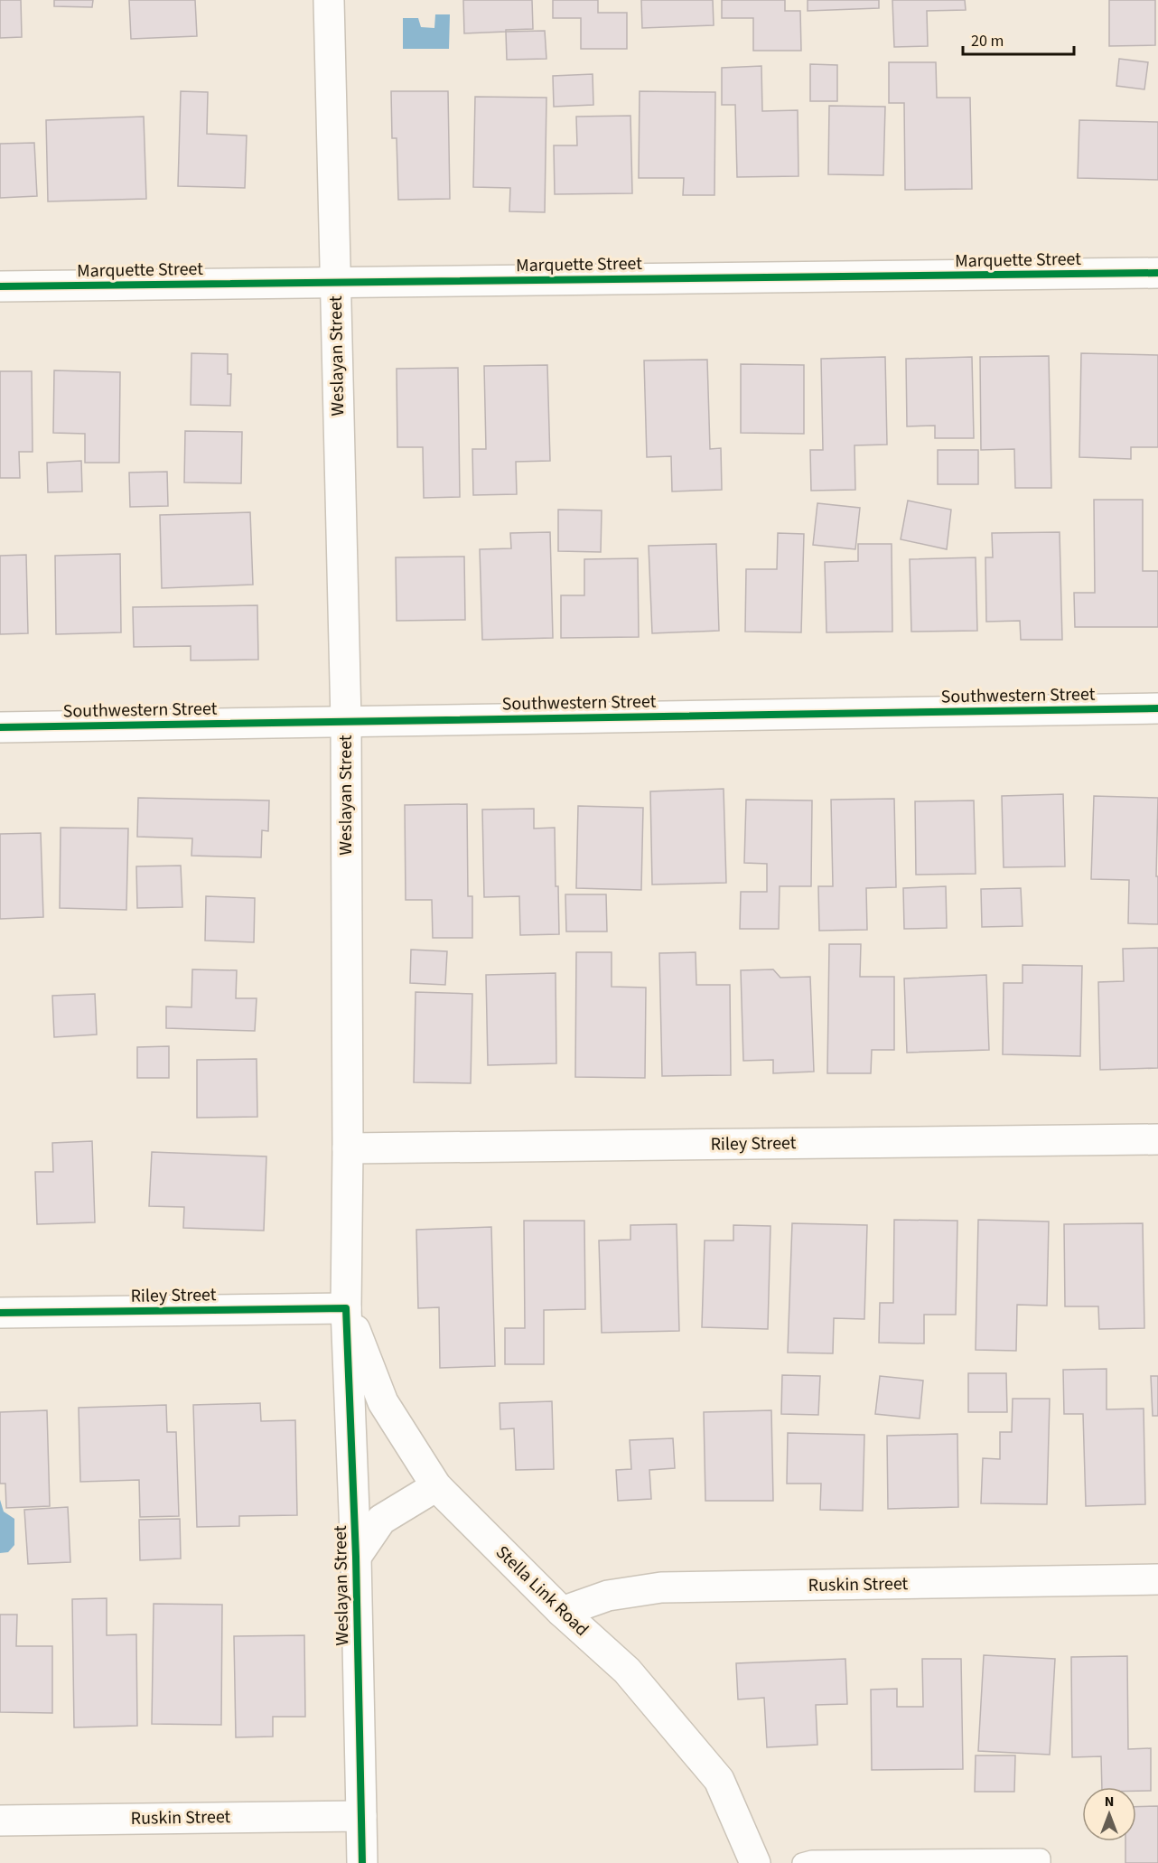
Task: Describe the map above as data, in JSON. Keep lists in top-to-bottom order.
{
  "streets": {
    "street": [
      "Marquette Street",
      "Weslayan Street",
      "Southwestern Street",
      "Riley Street",
      "Ruskin Street",
      "Stella Link Road"
    ]
  },
  "crossings": [
    ["Marquette Street", "Weslayan Street"],
    ["Weslayan Street", "Southwestern Street"],
    ["Weslayan Street", "Riley Street"],
    ["Weslayan Street", "Ruskin Street"],
    ["Weslayan Street", "Stella Link Road"],
    ["Riley Street", "Stella Link Road"],
    ["Ruskin Street", "Stella Link Road"]
  ],
  "scale_bar": "20 m",
  "north": "top"
}
